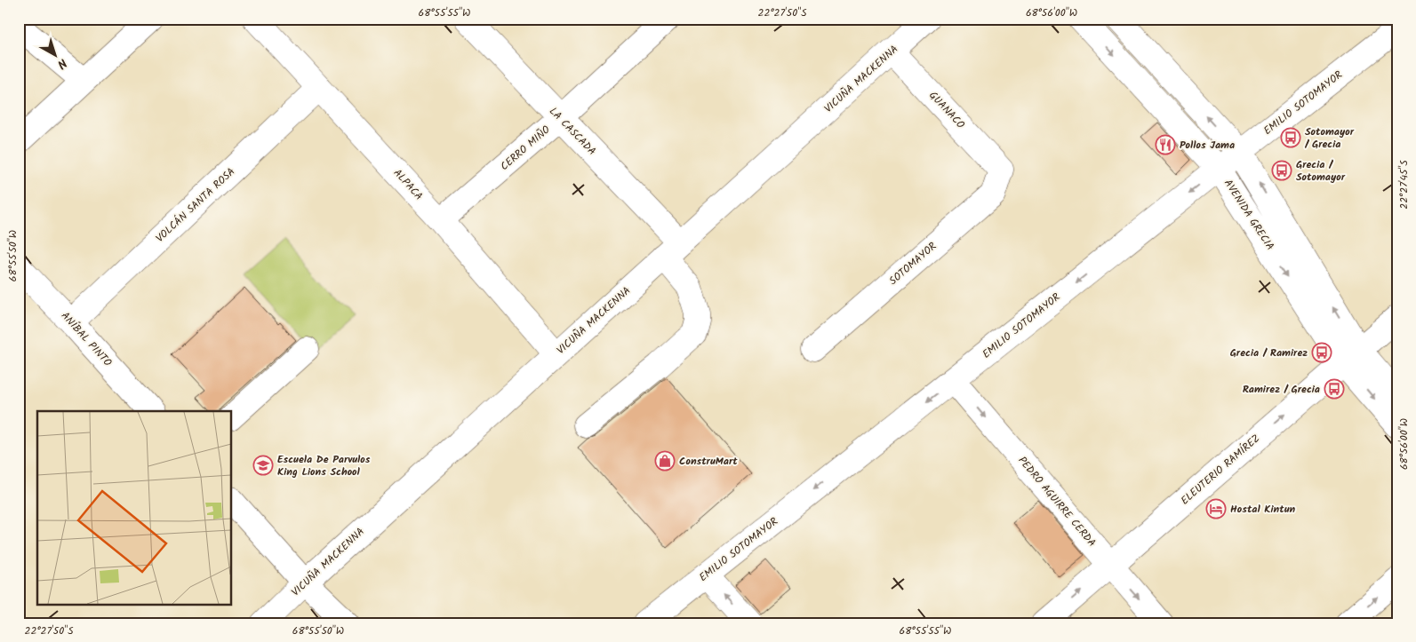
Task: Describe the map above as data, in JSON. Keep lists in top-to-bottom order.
{
  "streets": {
    "street": [
      "VICUÑA MACKENNA",
      "EMILIO SOTOMAYOR",
      "GUANACO",
      "LA CASCADA",
      "CERRO MIÑO",
      "ALPACA",
      "VOLCÁN SANTA ROSA",
      "AVENIDA GRECIA",
      "SOTOMAYOR",
      "ANÍBAL PINTO",
      "ELEUTERIO RAMÍREZ",
      "PEDRO AGUIRRE CERDA"
    ]
  },
  "crossings": [
    ["VICUÑA MACKENNA", "GUANACO"],
    ["VICUÑA MACKENNA", "LA CASCADA"],
    ["VICUÑA MACKENNA", "ALPACA"],
    ["EMILIO SOTOMAYOR", "AVENIDA GRECIA"],
    ["EMILIO SOTOMAYOR", "PEDRO AGUIRRE CERDA"],
    ["GUANACO", "SOTOMAYOR"],
    ["LA CASCADA", "CERRO MIÑO"],
    ["CERRO MIÑO", "ALPACA"],
    ["ALPACA", "VOLCÁN SANTA ROSA"],
    ["VOLCÁN SANTA ROSA", "ANÍBAL PINTO"],
    ["AVENIDA GRECIA", "ELEUTERIO RAMÍREZ"],
    ["ELEUTERIO RAMÍREZ", "PEDRO AGUIRRE CERDA"]
  ],
  "one_way": ["EMILIO SOTOMAYOR", "ELEUTERIO RAMÍREZ", "PEDRO AGUIRRE CERDA"],
  "places": {
    "bus stop": [
      "Sotomayor / Grecia",
      "Grecia / Sotomayor",
      "Grecia / Ramirez",
      "Ramirez / Grecia"
    ],
    "restaurant": ["Pollos Jama"],
    "shop": ["ConstruMart"],
    "school or university": ["Escuela De Parvulos King Lions School"],
    "hotel": ["Hostal Kintun"]
  },
  "north": "bottom right",
  "coordinates": [
    "68°55'55\"W",
    "22°27'50\"S",
    "68°56'00\"W",
    "22°27'45\"S",
    "68°55'50\"W"
  ]
}
